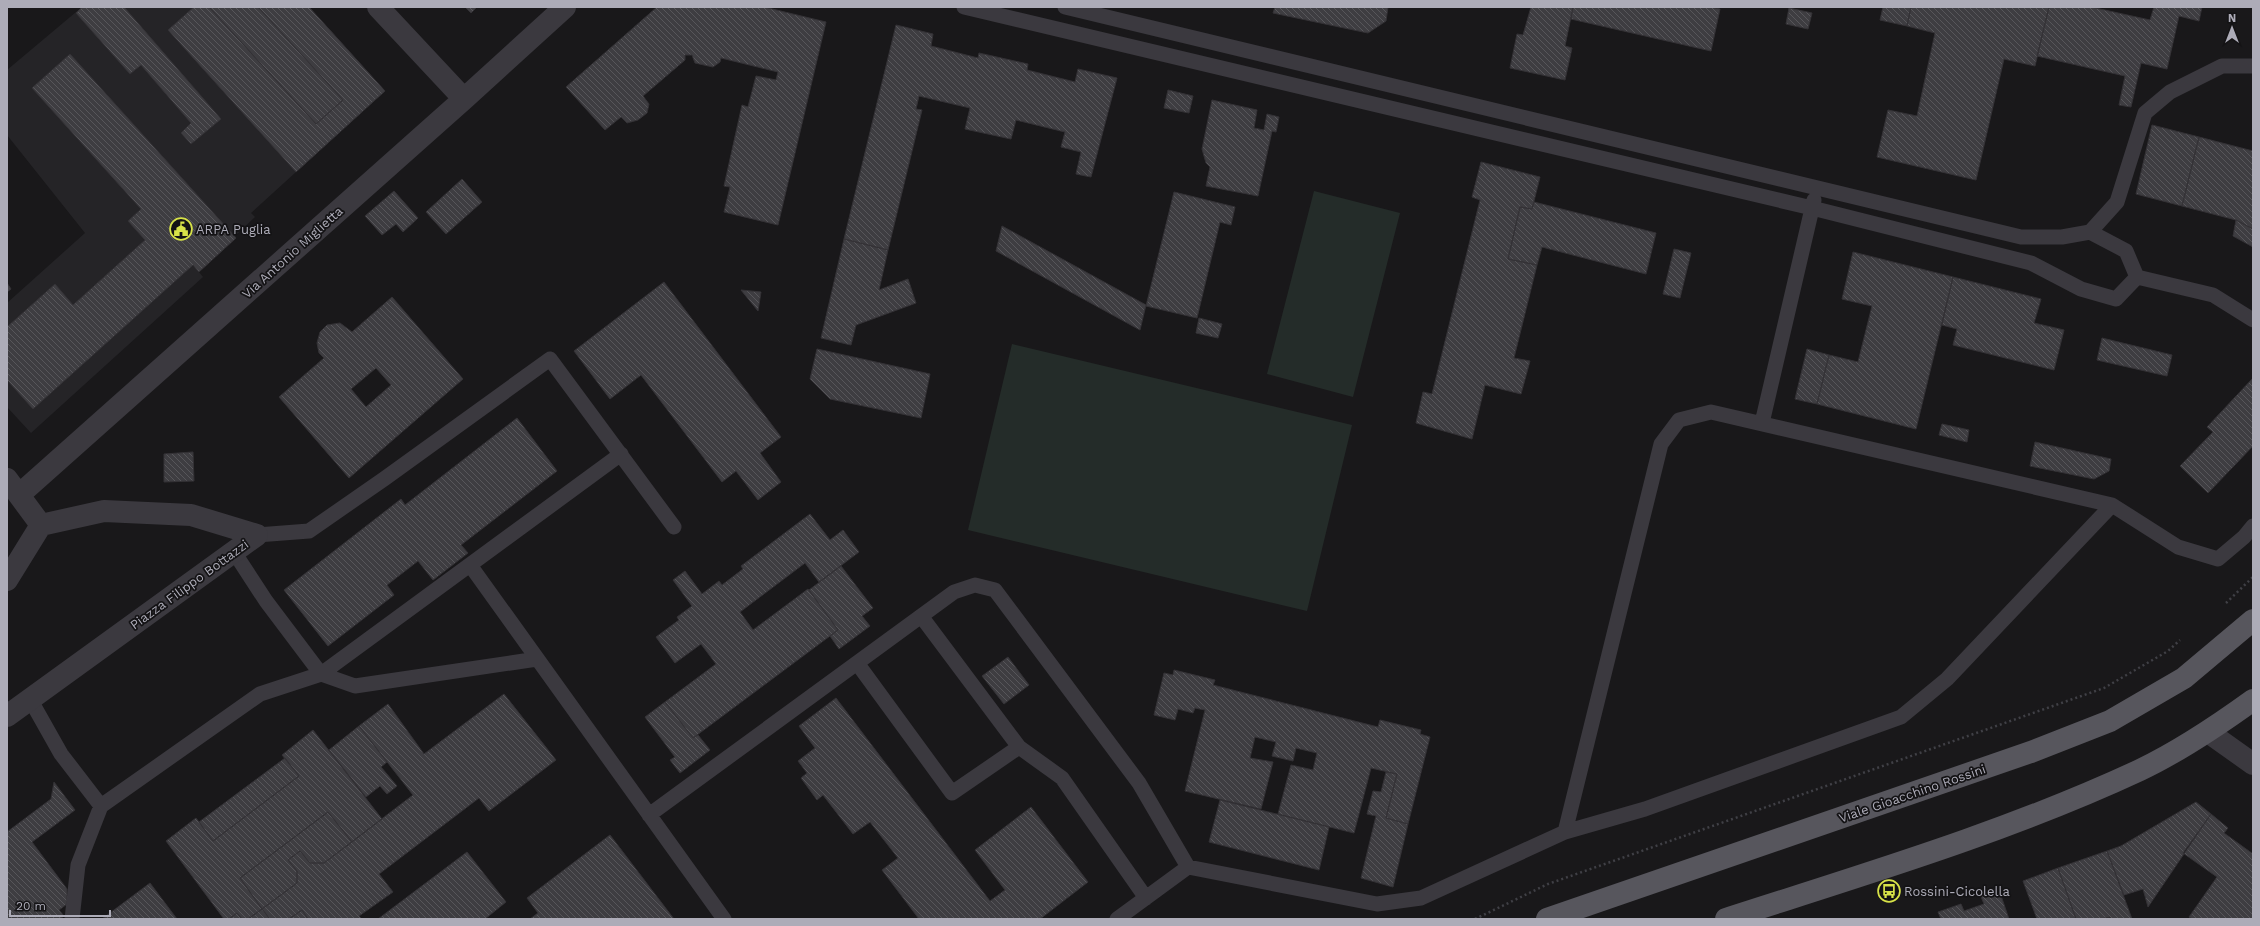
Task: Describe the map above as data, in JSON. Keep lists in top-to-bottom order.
{
  "streets": {
    "main road": ["Viale Gioacchino Rossini"],
    "street": ["Via Antonio Miglietta", "Piazza Filippo Bottazzi"]
  },
  "places": {
    "public building": ["ARPA Puglia"],
    "bus stop": ["Rossini-Cicolella"]
  },
  "scale_bar": "20 m",
  "north": "top"
}
